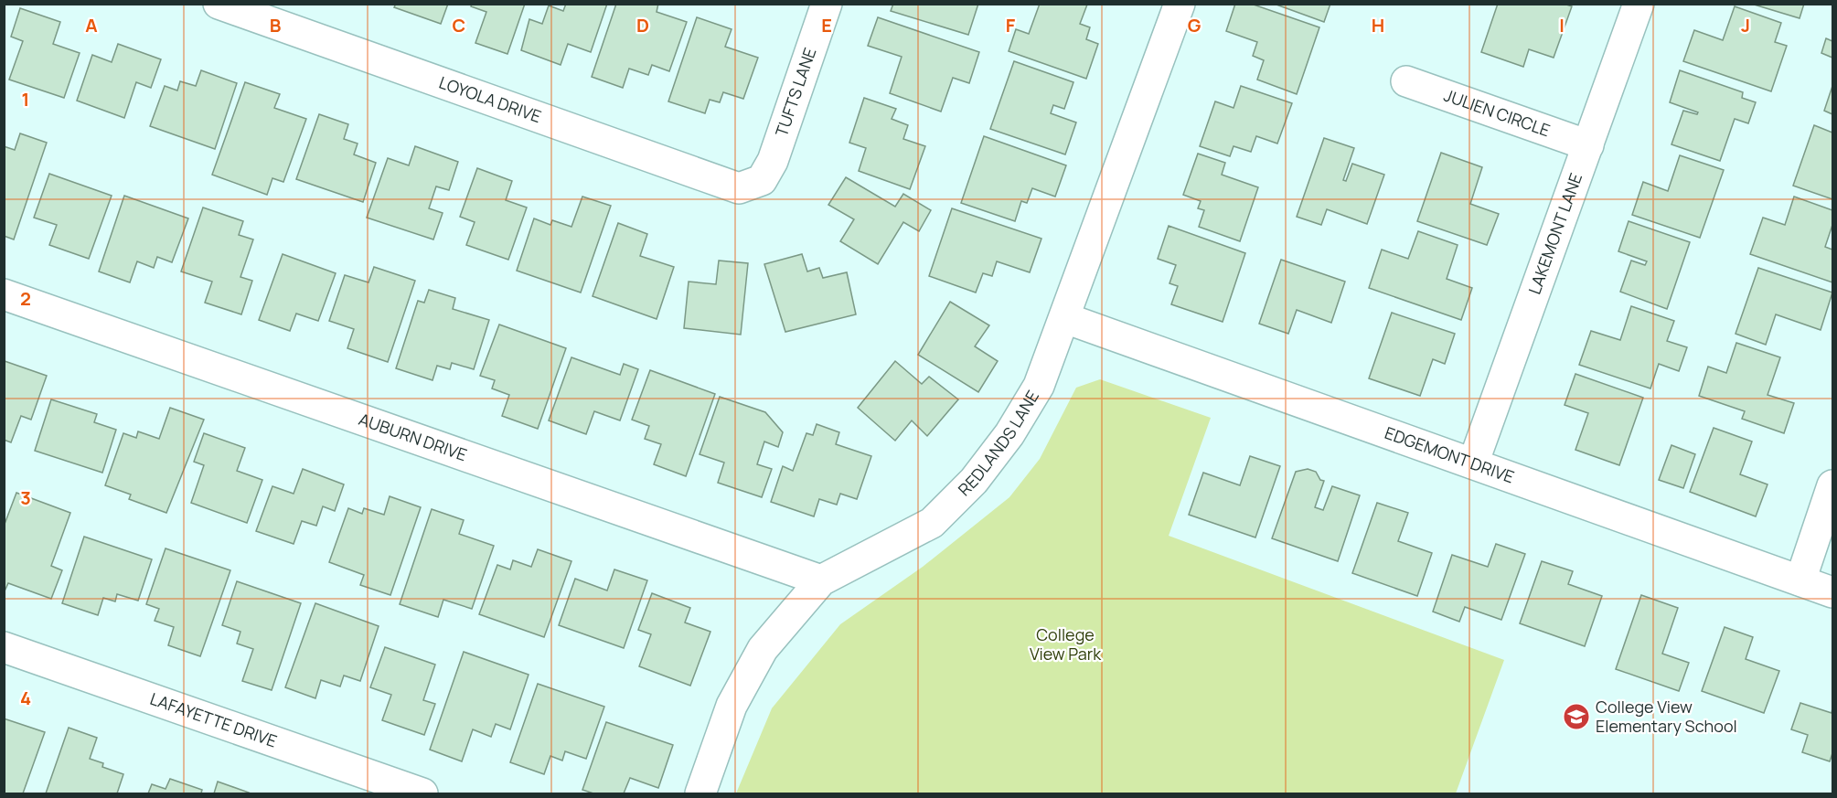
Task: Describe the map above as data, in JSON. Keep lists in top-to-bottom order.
{
  "streets": {
    "street": [
      "TUFTS LANE",
      "LOYOLA DRIVE",
      "JULIEN CIRCLE",
      "LAKEMONT LANE",
      "AUBURN DRIVE",
      "REDLANDS LANE",
      "EDGEMONT DRIVE",
      "LAFAYETTE DRIVE"
    ]
  },
  "crossings": [
    ["TUFTS LANE", "LOYOLA DRIVE"],
    ["JULIEN CIRCLE", "LAKEMONT LANE"],
    ["LAKEMONT LANE", "EDGEMONT DRIVE"],
    ["AUBURN DRIVE", "REDLANDS LANE"],
    ["REDLANDS LANE", "EDGEMONT DRIVE"]
  ],
  "parks": ["College View Park"],
  "places": {
    "school or university": ["College View Elementary School"]
  },
  "grid": {
    "columns": [
      "A",
      "B",
      "C",
      "D",
      "E",
      "F",
      "G",
      "H",
      "I",
      "J"
    ],
    "rows": [
      "1",
      "2",
      "3",
      "4"
    ]
  }
}
